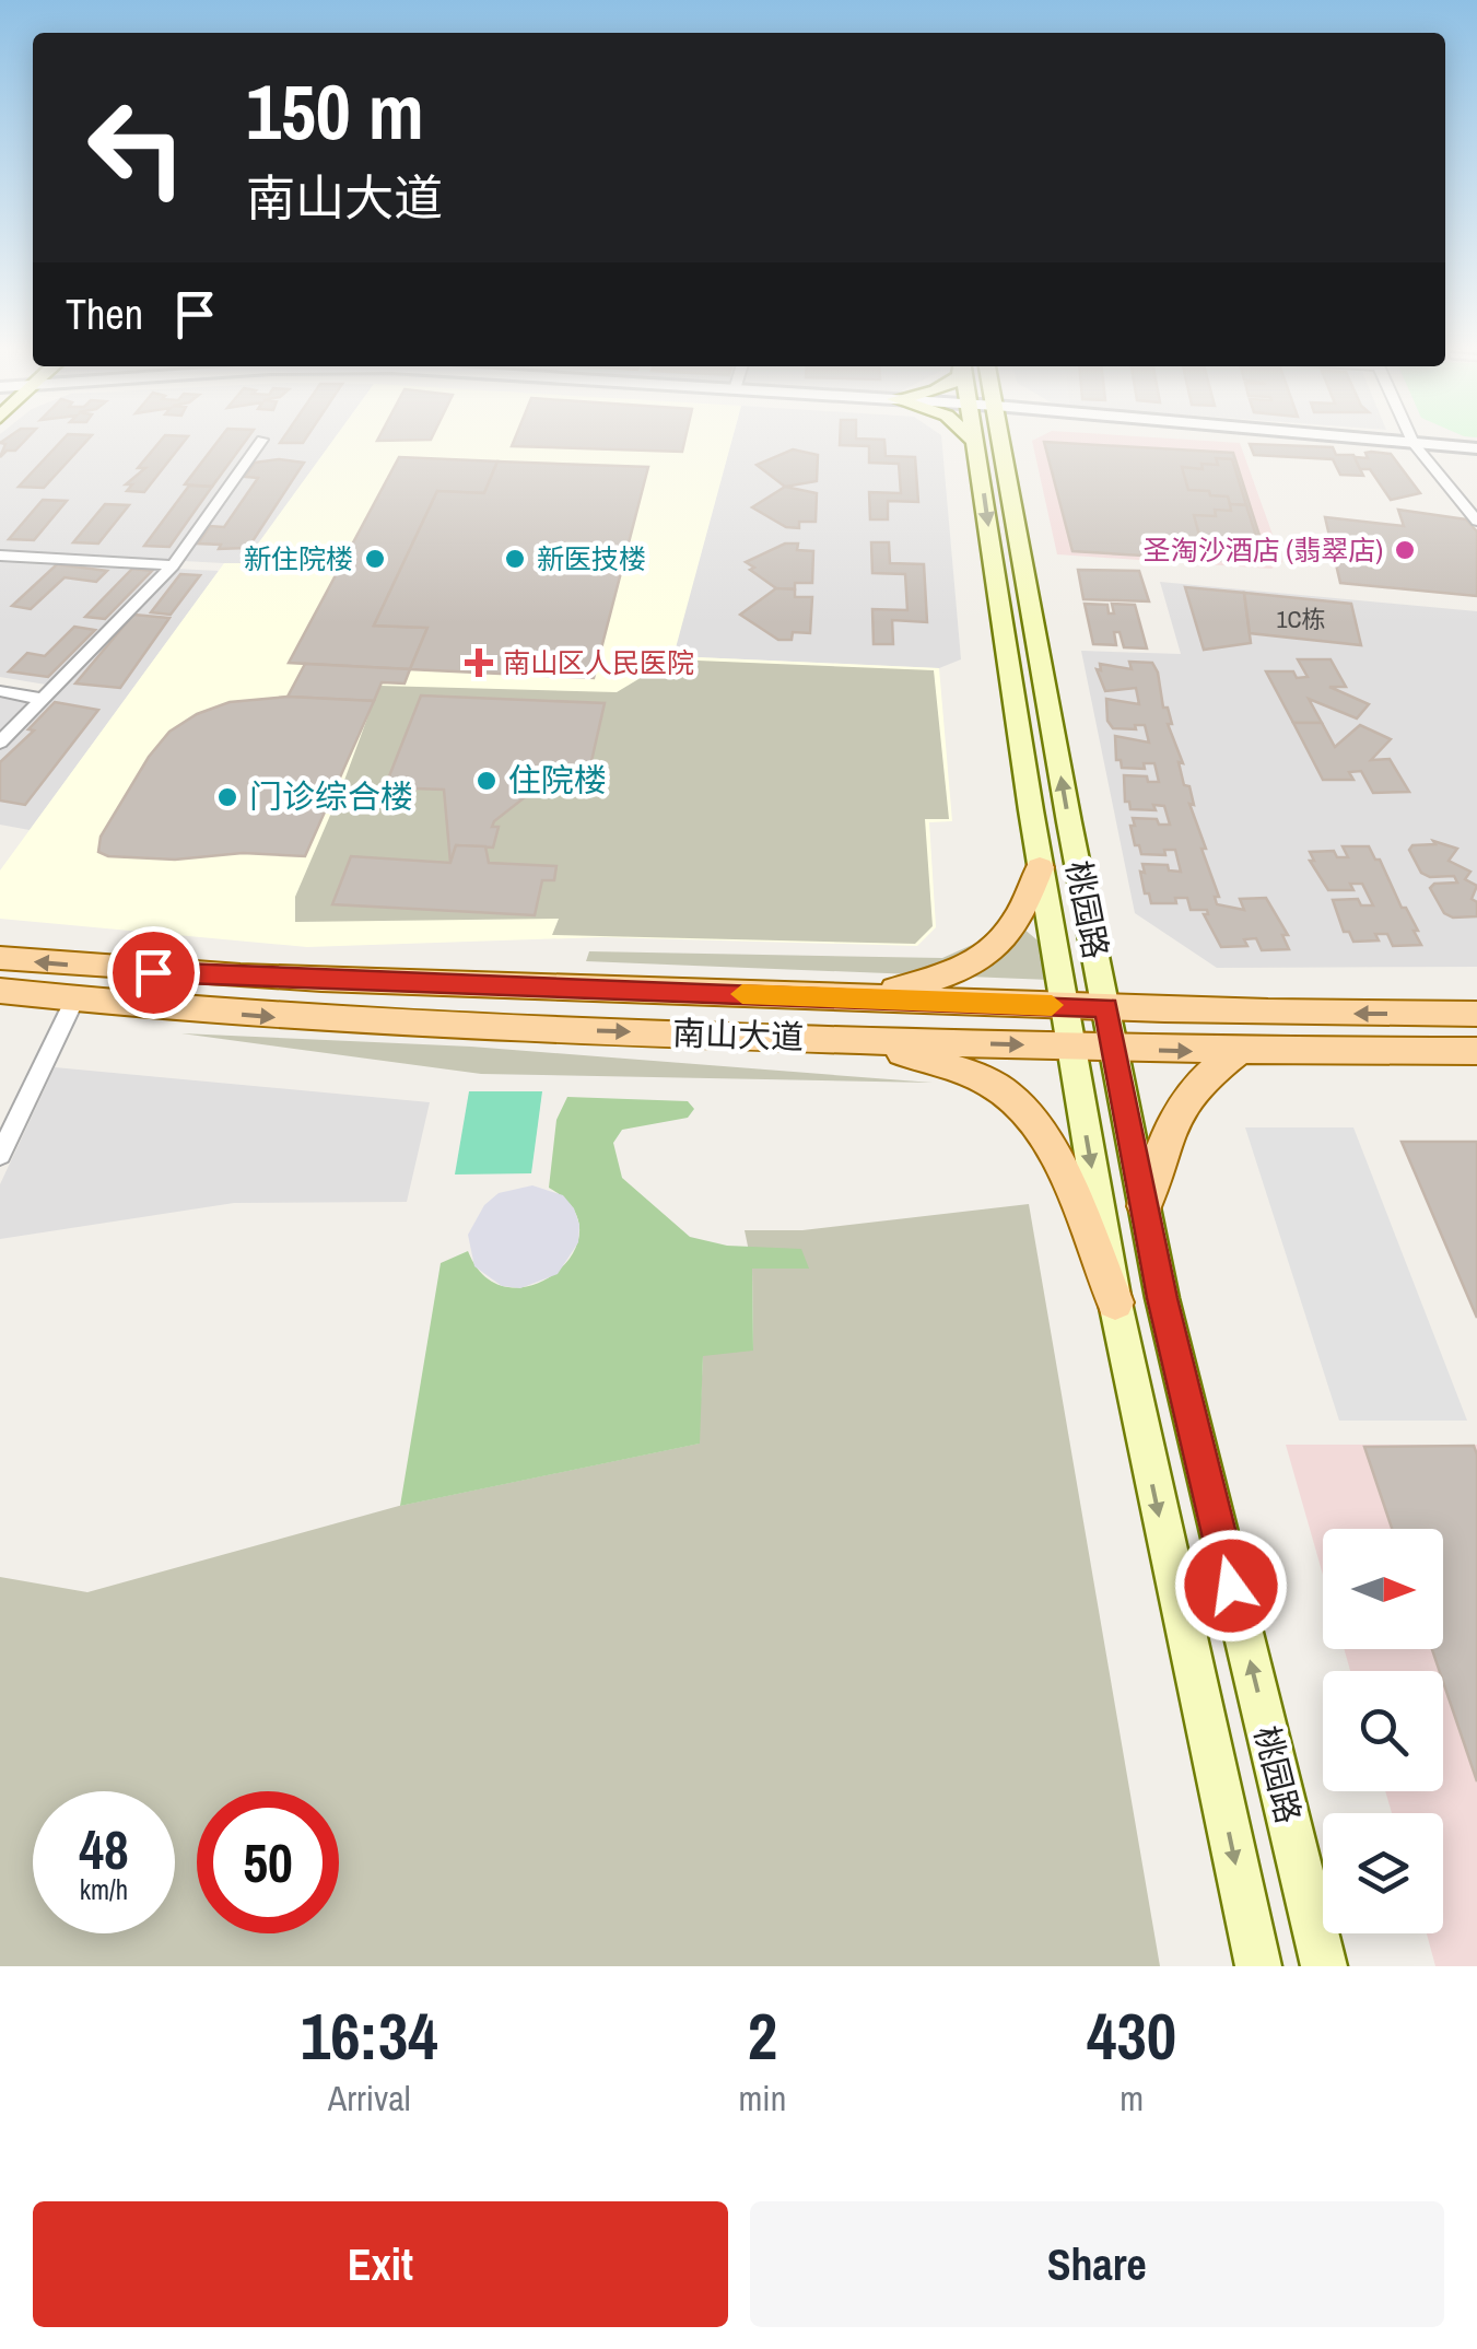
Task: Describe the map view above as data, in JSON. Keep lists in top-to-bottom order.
{
  "streets": {
    "main road": ["桃园路", "南山大道"]
  },
  "crossings": [
    ["桃园路", "南山大道"]
  ],
  "places": {
    "other": [
      "圣淘沙酒店 (翡翠店)",
      "新住院楼",
      "新医技楼",
      "住院楼",
      "门诊综合楼"
    ],
    "health": ["南山区人民医院"]
  },
  "house_numbers": ["1C栋"],
  "north": "right",
  "page": {
    "turn": ["150 m", "南山大道"],
    "then": "Then",
    "speed": "48 km/h",
    "limit": "50",
    "eta": [
      "16:34",
      "Arrival",
      "2",
      "min",
      "430",
      "m"
    ],
    "buttons": ["Exit", "Share"]
  }
}
